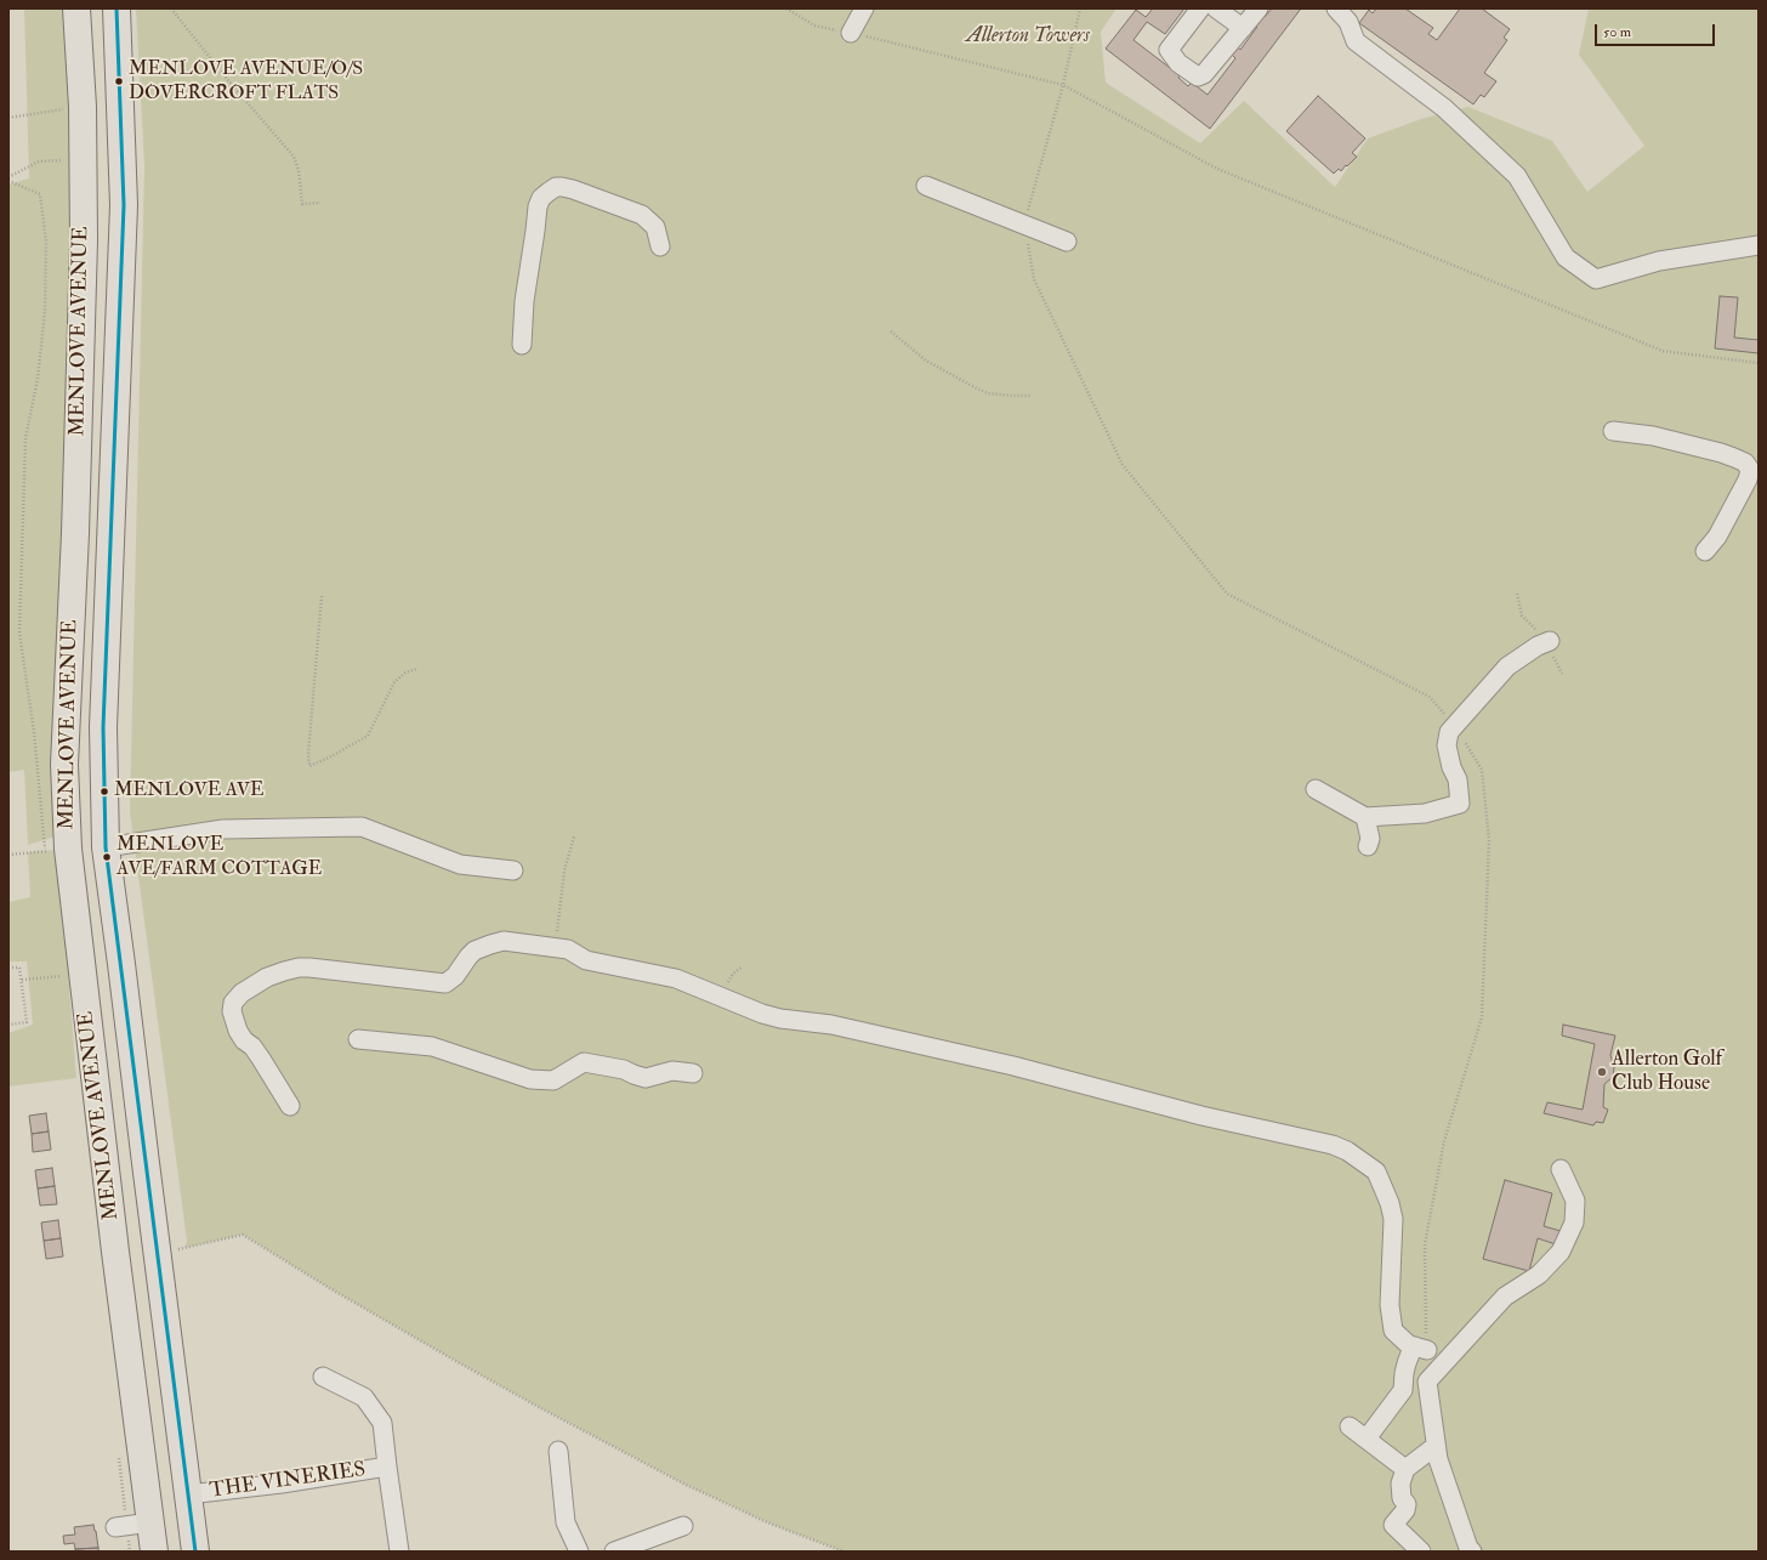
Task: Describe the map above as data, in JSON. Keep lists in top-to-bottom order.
{
  "streets": {
    "highway": ["MENLOVE AVENUE"],
    "street": ["THE VINERIES"]
  },
  "crossings": [
    ["MENLOVE AVENUE", "THE VINERIES"]
  ],
  "parks": ["Allerton Towers"],
  "places": [
    "MENLOVE AVENUE/O/S DOVERCROFT FLATS",
    "MENLOVE AVE",
    "MENLOVE AVE/FARM COTTAGE",
    "Allerton Golf Club House"
  ],
  "scale_bar": "50 m"
}
